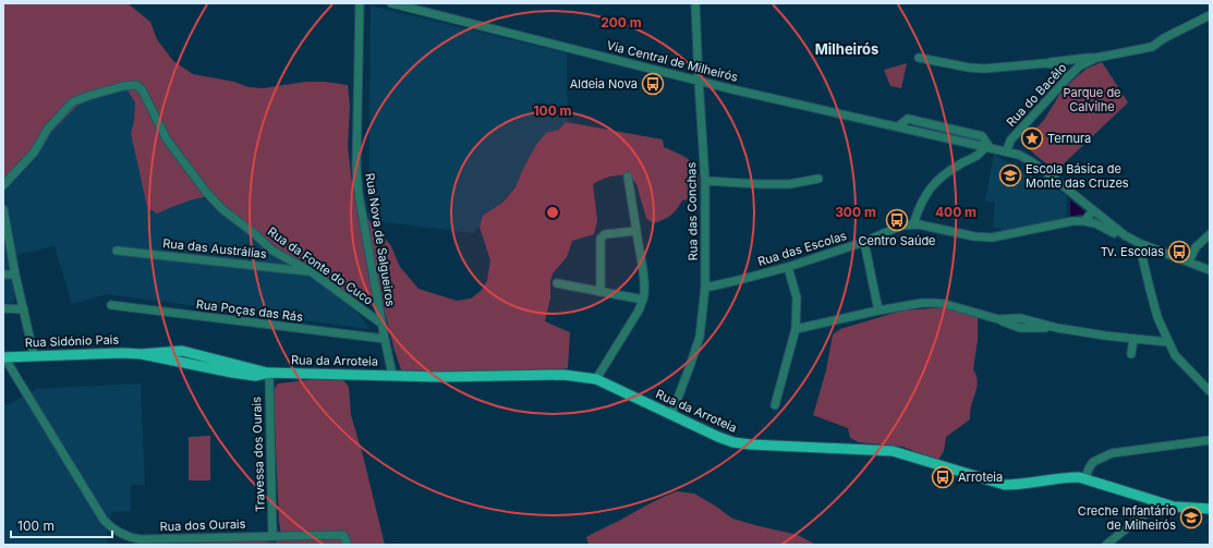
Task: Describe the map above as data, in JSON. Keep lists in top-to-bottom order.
{
  "streets": {
    "main road": ["Rua Sidónio Pais", "Rua da Arroteia"],
    "street": [
      "Via Central de Milheirós",
      "Rua do Bacêlo",
      "Rua das Conchas",
      "Rua Nova de Salgueiros",
      "Rua das Austrálias",
      "Rua das Escolas",
      "Rua da Fonte do Cuco",
      "Rua Poças das Rás",
      "Travessa dos Ourais",
      "Rua dos Ourais"
    ]
  },
  "crossings": [
    ["Via Central de Milheirós", "Rua do Bacêlo"],
    ["Via Central de Milheirós", "Rua das Conchas"],
    ["Via Central de Milheirós", "Rua das Escolas"],
    ["Rua das Conchas", "Rua das Escolas"],
    ["Rua das Conchas", "Rua da Arroteia"],
    ["Rua Nova de Salgueiros", "Rua da Fonte do Cuco"],
    ["Rua Nova de Salgueiros", "Rua Poças das Rás"],
    ["Rua Nova de Salgueiros", "Rua da Arroteia"],
    ["Rua das Austrálias", "Rua da Fonte do Cuco"],
    ["Rua Sidónio Pais", "Rua da Arroteia"],
    ["Rua Sidónio Pais", "Rua dos Ourais"],
    ["Rua da Arroteia", "Travessa dos Ourais"],
    ["Travessa dos Ourais", "Rua dos Ourais"]
  ],
  "districts": ["Milheirós"],
  "parks": ["Parque de Calvilhe"],
  "places": {
    "bus stop": [
      "Aldeia Nova",
      "Centro Saúde",
      "Tv. Escolas",
      "Arroteia"
    ],
    "place": ["Ternura"],
    "school or university": ["Escola Básica de Monte das Cruzes", "Creche Infantário de Milheirós"]
  },
  "scale_bar": "100 m",
  "rings": [
    "200 m",
    "100 m",
    "300 m",
    "400 m"
  ]
}
